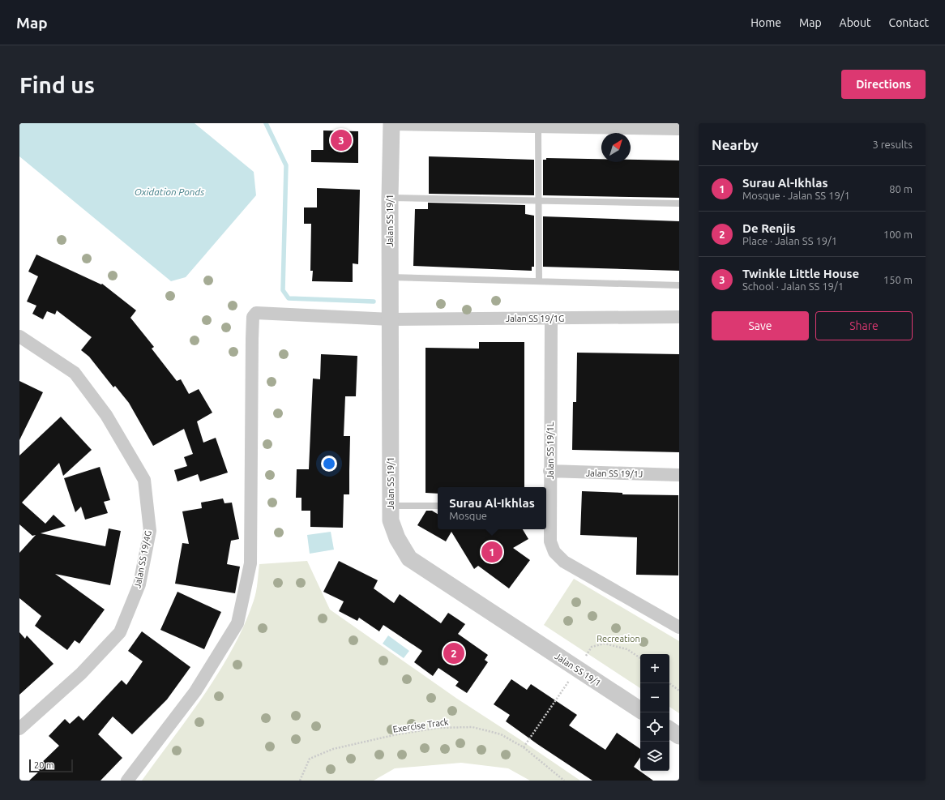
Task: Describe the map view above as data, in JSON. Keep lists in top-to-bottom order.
{
  "streets": {
    "street": [
      "Jalan SS 19/1",
      "Jalan SS 19/1G",
      "Jalan SS 19/1L",
      "Jalan SS 19/1J",
      "Jalan SS 19/4G"
    ],
    "path": ["Exercise Track"]
  },
  "crossings": [
    ["Jalan SS 19/1", "Jalan SS 19/1G"],
    ["Jalan SS 19/1G", "Jalan SS 19/1L"],
    ["Jalan SS 19/1L", "Jalan SS 19/1J"]
  ],
  "water": ["Oxidation Ponds"],
  "parks": ["Recreation"],
  "scale_bar": "20 m",
  "north": "top right",
  "page": {
    "header": "Map",
    "nav": [
      "Home",
      "Map",
      "About",
      "Contact"
    ],
    "buttons": [
      "Directions",
      ["Save", "Share"]
    ],
    "title": "Find us",
    "heading": ["Nearby", "3 results"],
    "pins": ["3", "1", "2"],
    "list": [
      {
        "mark": "1",
        "name": "Surau Al-Ikhlas",
        "note": "Mosque · Jalan SS 19/1",
        "value": "80 m"
      },
      {
        "mark": "2",
        "name": "De Renjis",
        "note": "Place · Jalan SS 19/1",
        "value": "100 m"
      },
      {
        "mark": "3",
        "name": "Twinkle Little House",
        "note": "School · Jalan SS 19/1",
        "value": "150 m"
      }
    ],
    "popup": ["Surau Al-Ikhlas", "Mosque"],
    "map_buttons": ["+", "−"],
    "scale": "20 m"
  }
}
